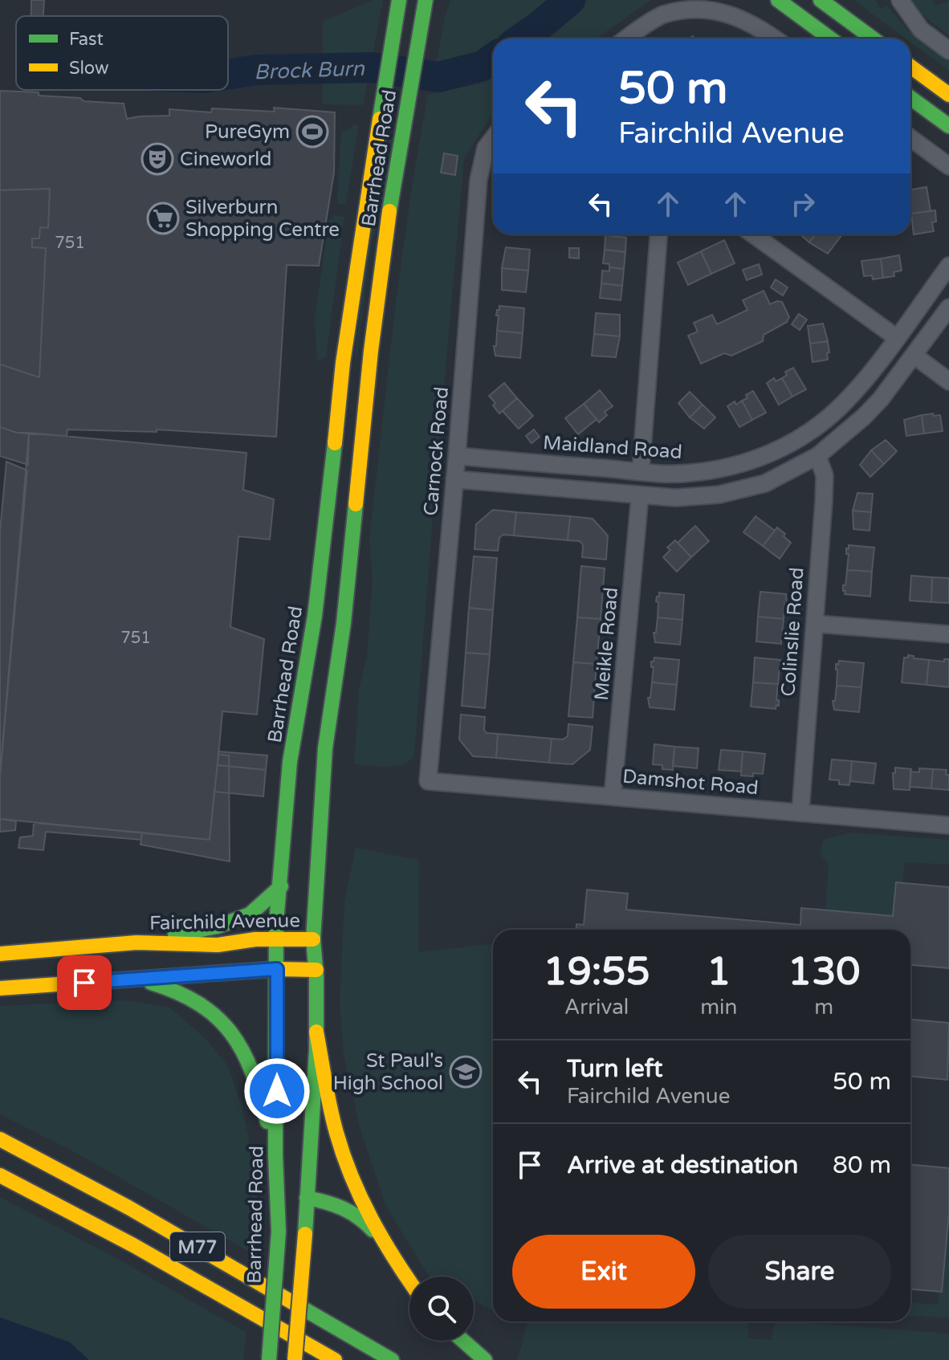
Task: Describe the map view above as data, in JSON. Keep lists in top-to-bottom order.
{
  "streets": {
    "main road": ["Barrhead Road", "Fairchild Avenue", "M77"],
    "street": [
      "Maidland Road",
      "Carnock Road",
      "Colinslie Road",
      "Meikle Road",
      "Damshot Road"
    ]
  },
  "crossings": [
    ["Barrhead Road", "Fairchild Avenue"],
    ["Maidland Road", "Carnock Road"],
    ["Carnock Road", "Damshot Road"],
    ["Colinslie Road", "Damshot Road"],
    ["Meikle Road", "Damshot Road"]
  ],
  "water": ["Brock Burn"],
  "places": {
    "sports": ["PureGym"],
    "theatre": ["Cineworld"],
    "supermarket": ["Silverburn Shopping Centre"],
    "school or university": ["St Paul's High School"]
  },
  "house_numbers": ["751", "751"],
  "legend": ["Fast", "Slow"],
  "page": {
    "turn": ["50 m", "Fairchild Avenue"],
    "eta": [
      "19:55",
      "Arrival",
      "1",
      "min",
      "130",
      "m"
    ],
    "list": [
      {
        "name": "Turn left",
        "note": "Fairchild Avenue",
        "value": "50 m"
      },
      {
        "name": "Arrive at destination",
        "value": "80 m"
      }
    ],
    "buttons": ["Exit", "Share"]
  }
}
